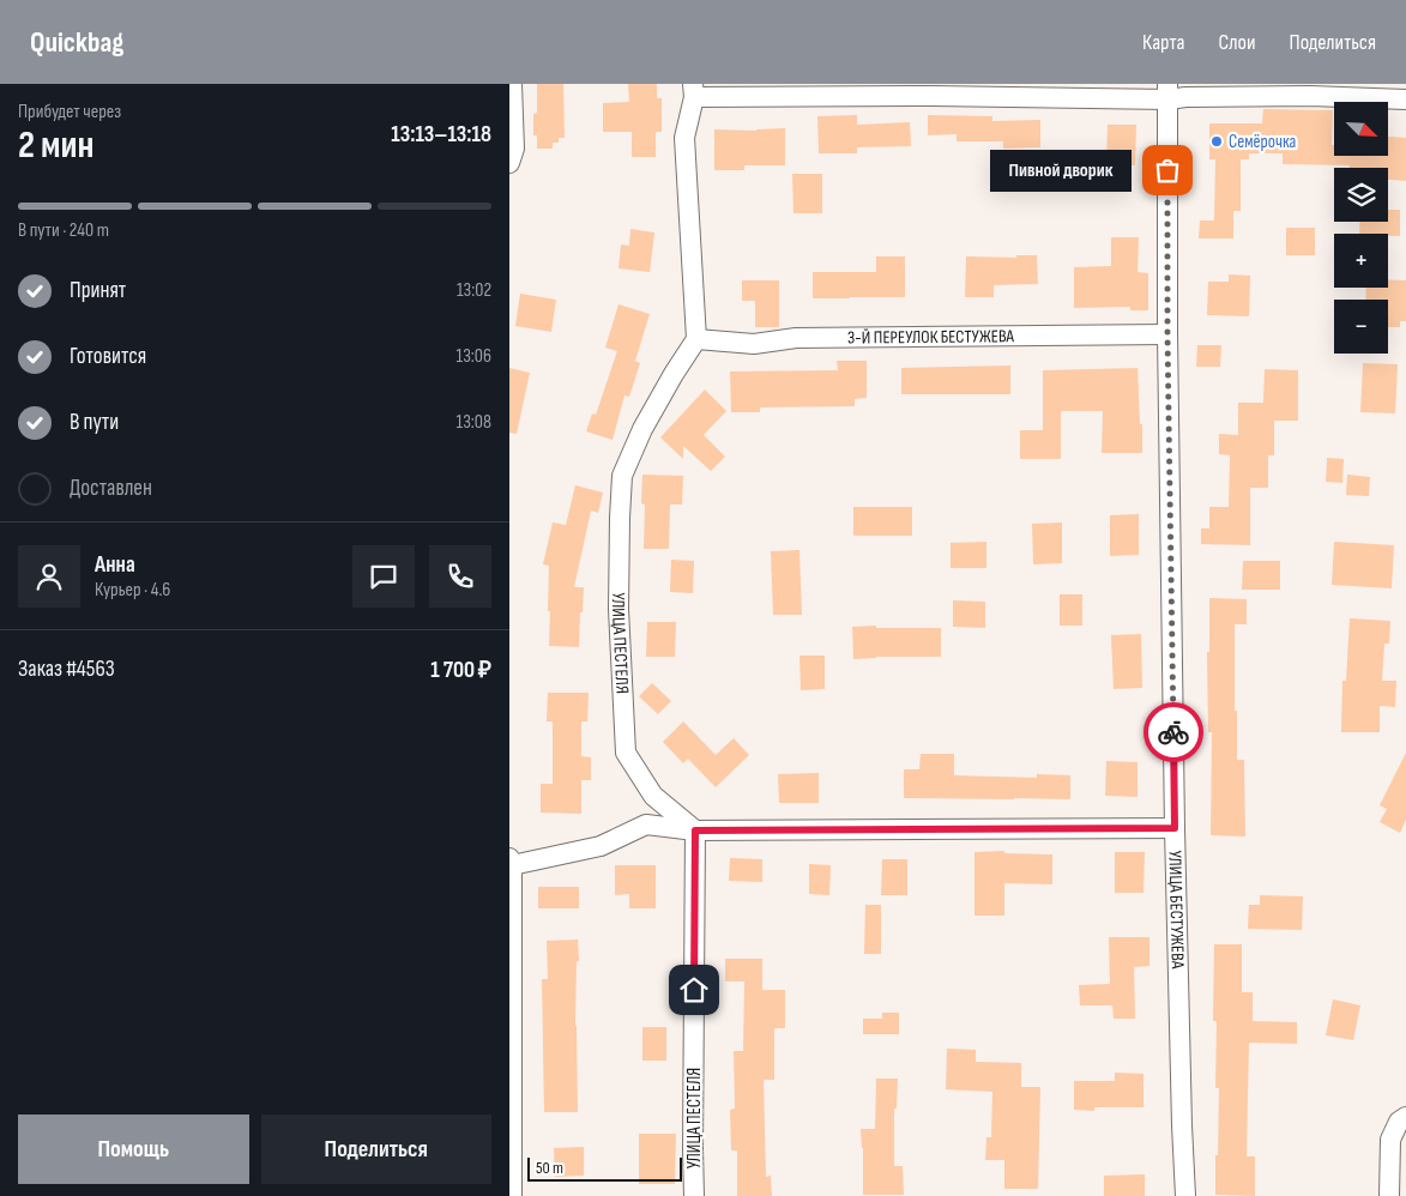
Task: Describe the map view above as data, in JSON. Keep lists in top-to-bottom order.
{
  "streets": {
    "street": ["3-Й ПЕРЕУЛОК БЕСТУЖЕВА", "УЛИЦА ПЕСТЕЛЯ", "УЛИЦА БЕСТУЖЕВА"]
  },
  "crossings": [
    ["3-Й ПЕРЕУЛОК БЕСТУЖЕВА", "УЛИЦА ПЕСТЕЛЯ"],
    ["3-Й ПЕРЕУЛОК БЕСТУЖЕВА", "УЛИЦА БЕСТУЖЕВА"]
  ],
  "places": ["Семёрочка", "Пивной дворик"],
  "scale_bar": "50 m",
  "north": "bottom right",
  "page": {
    "header": "Quickbag",
    "nav": ["Карта", "Слои", "Поделиться"],
    "heading": ["2 мин", "Прибудет через", "13:13–13:18"],
    "panel": [
      "Анна",
      "Курьер · 4.6",
      "Заказ #4563",
      "1 700 ₽"
    ],
    "map_buttons": ["+", "−"],
    "bubble": "Пивной дворик",
    "bar": "В пути · 240 m",
    "list": [
      ["Принят", "13:02"],
      ["Готовится", "13:06"],
      ["В пути", "13:08"],
      "Доставлен"
    ],
    "buttons": ["Помощь", "Поделиться"],
    "scale": "50 m"
  }
}
